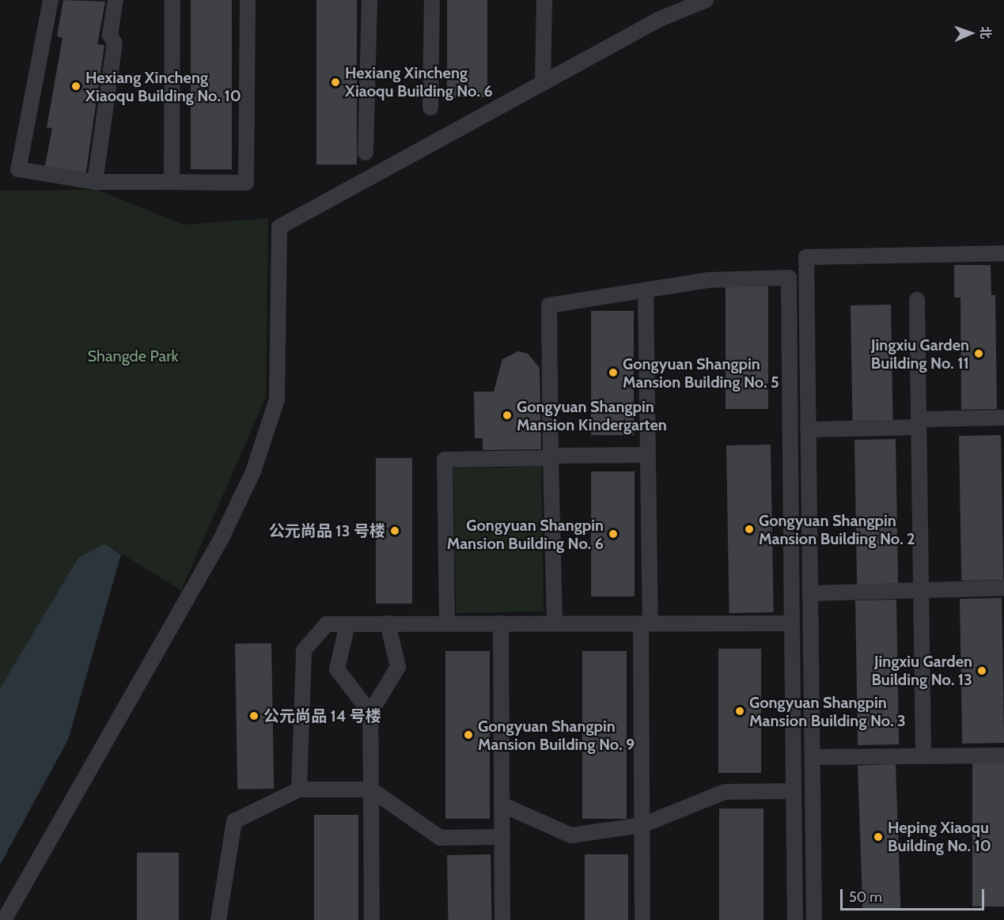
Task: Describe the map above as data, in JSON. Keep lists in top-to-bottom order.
{
  "parks": ["Shangde Park"],
  "places": [
    "Hexiang Xincheng Xiaoqu Building No. 6",
    "Hexiang Xincheng Xiaoqu Building No. 10",
    "Jingxiu Garden Building No. 11",
    "Gongyuan Shangpin Mansion Building No. 5",
    "Gongyuan Shangpin Mansion Kindergarten",
    "Gongyuan Shangpin Mansion Building No. 2",
    "公元尚品 13 号楼",
    "Gongyuan Shangpin Mansion Building No. 6",
    "Jingxiu Garden Building No. 13",
    "Gongyuan Shangpin Mansion Building No. 3",
    "公元尚品 14 号楼",
    "Gongyuan Shangpin Mansion Building No. 9",
    "Heping Xiaoqu Building No. 10"
  ],
  "scale_bar": "50 m",
  "north": "right"
}
